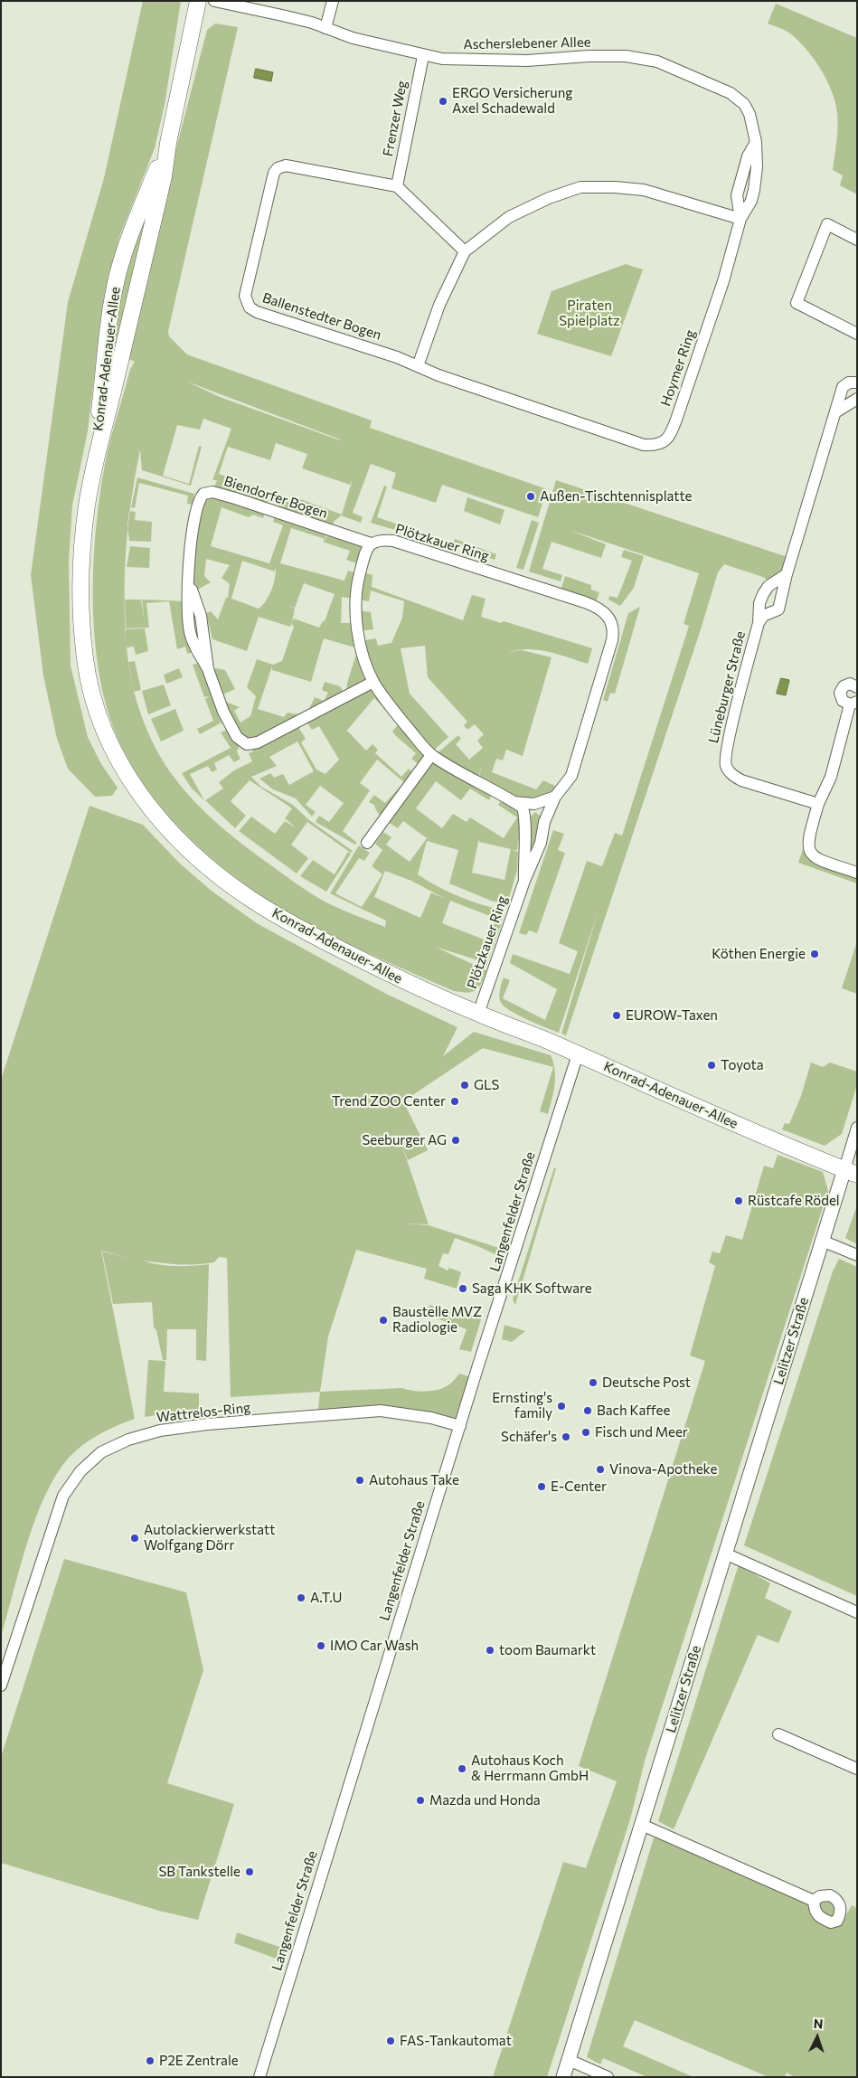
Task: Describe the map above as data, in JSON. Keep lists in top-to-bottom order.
{
  "streets": {
    "main road": ["Konrad-Adenauer-Allee"],
    "street": [
      "Ascherslebener Allee",
      "Frenzer Weg",
      "Ballenstedter Bogen",
      "Hoymer Ring",
      "Biendorfer Bogen",
      "Plötzkauer Ring",
      "Lüneburger Straße",
      "Langenfelder Straße",
      "Lelitzer Straße",
      "Wattrelos-Ring"
    ]
  },
  "crossings": [
    ["Ascherslebener Allee", "Frenzer Weg"],
    ["Ascherslebener Allee", "Hoymer Ring"],
    ["Frenzer Weg", "Ballenstedter Bogen"],
    ["Ballenstedter Bogen", "Hoymer Ring"],
    ["Konrad-Adenauer-Allee", "Plötzkauer Ring"],
    ["Konrad-Adenauer-Allee", "Langenfelder Straße"],
    ["Konrad-Adenauer-Allee", "Lelitzer Straße"],
    ["Biendorfer Bogen", "Plötzkauer Ring"],
    ["Langenfelder Straße", "Wattrelos-Ring"]
  ],
  "parks": ["Piraten Spielplatz"],
  "places": [
    "ERGO Versicherung Axel Schadewald",
    "Außen-Tischtennisplatte",
    "Köthen Energie",
    "EUROW-Taxen",
    "Toyota",
    "GLS",
    "Trend ZOO Center",
    "Seeburger AG",
    "Rüstcafe Rödel",
    "Saga KHK Software",
    "Baustelle MVZ Radiologie",
    "Deutsche Post",
    "Ernsting's family",
    "Bach Kaffee",
    "Fisch und Meer",
    "Schäfer's",
    "Vinova-Apotheke",
    "Autohaus Take",
    "E-Center",
    "Autolackierwerkstatt Wolfgang Dörr",
    "A.T.U",
    "IMO Car Wash",
    "toom Baumarkt",
    "Autohaus Koch & Herrmann GmbH",
    "Mazda und Honda",
    "SB Tankstelle",
    "FAS-Tankautomat",
    "P2E Zentrale"
  ],
  "north": "top"
}
